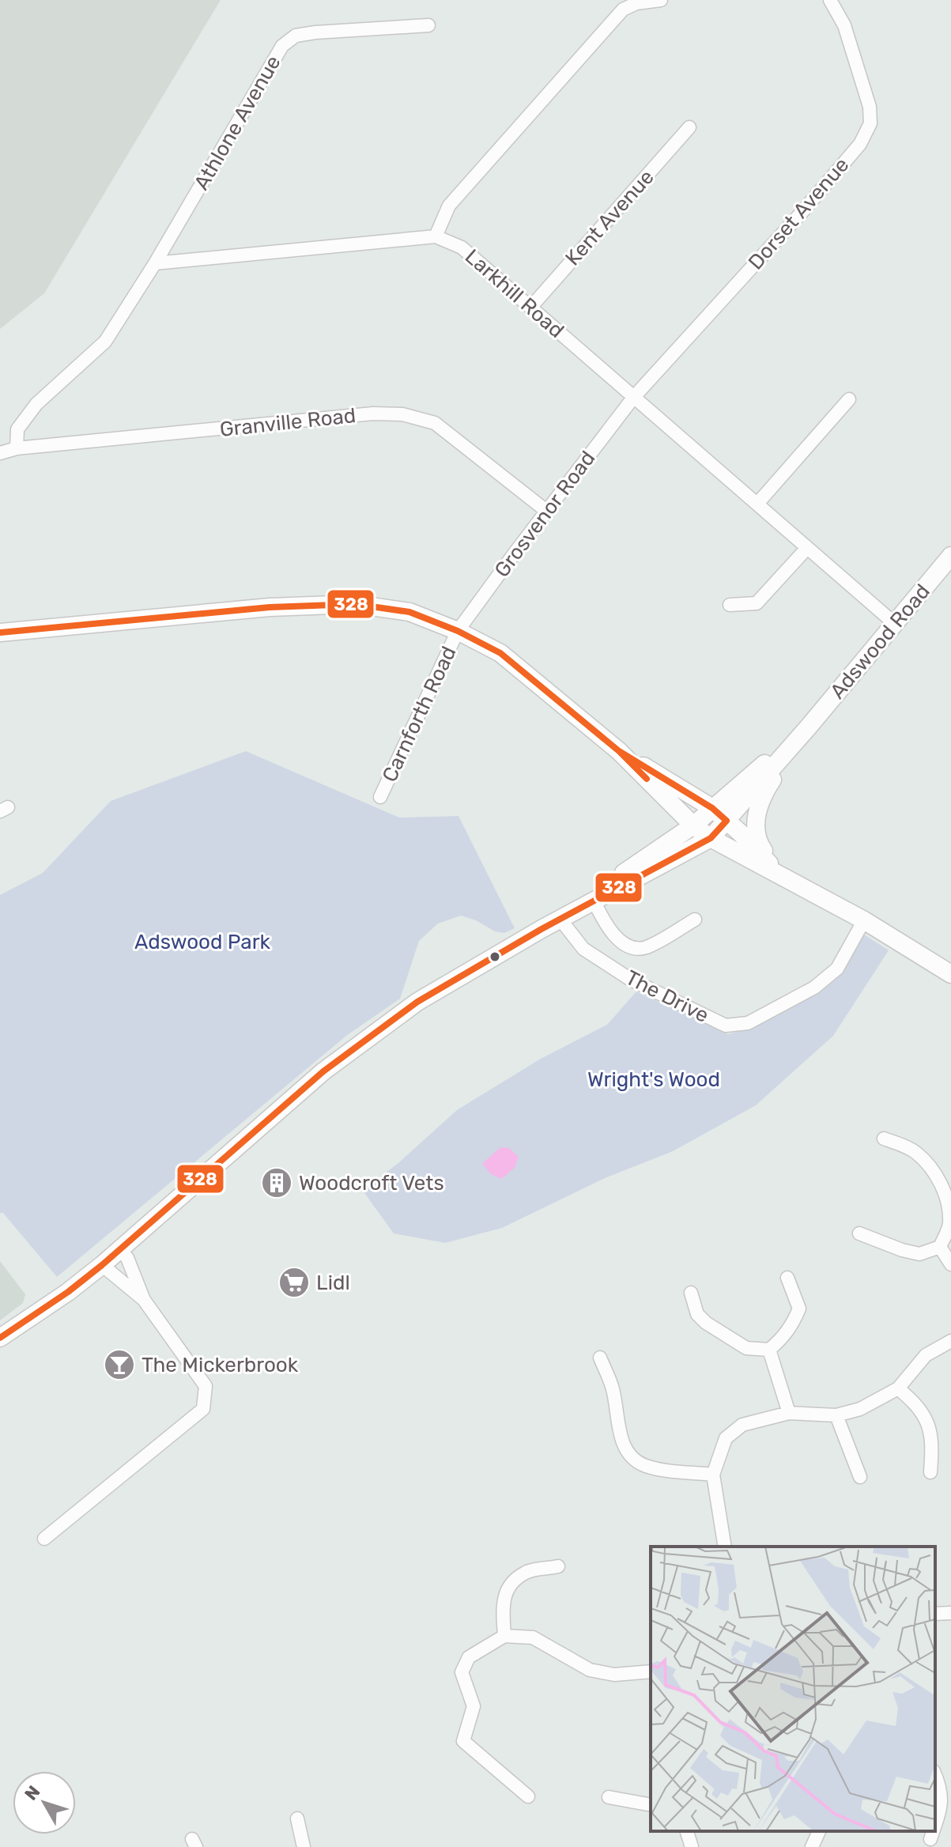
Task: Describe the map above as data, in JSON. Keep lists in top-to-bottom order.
{
  "streets": {
    "street": [
      "Athlone Avenue",
      "Dorset Avenue",
      "Kent Avenue",
      "Larkhill Road",
      "Granville Road",
      "Grosvenor Road",
      "Adswood Road",
      "Carnforth Road",
      "The Drive"
    ]
  },
  "crossings": [
    ["Dorset Avenue", "Larkhill Road"],
    ["Dorset Avenue", "Grosvenor Road"],
    ["Kent Avenue", "Larkhill Road"],
    ["Larkhill Road", "Grosvenor Road"],
    ["Larkhill Road", "Adswood Road"],
    ["Granville Road", "Grosvenor Road"],
    ["Grosvenor Road", "Carnforth Road"],
    ["Adswood Road", "The Drive"]
  ],
  "parks": ["Adswood Park", "Wright's Wood"],
  "places": {
    "building": ["Woodcroft Vets"],
    "supermarket": ["Lidl"],
    "bar": ["The Mickerbrook"]
  },
  "lines": ["transit line 328"],
  "north": "top left"
}
